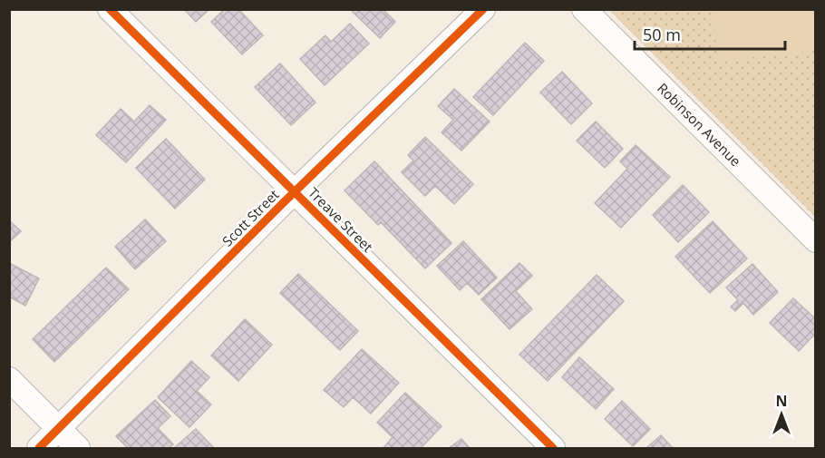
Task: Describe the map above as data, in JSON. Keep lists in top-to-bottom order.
{
  "streets": {
    "street": ["Robinson Avenue", "Scott Street", "Treave Street"]
  },
  "crossings": [
    ["Scott Street", "Treave Street"]
  ],
  "scale_bar": "50 m",
  "north": "top"
}
